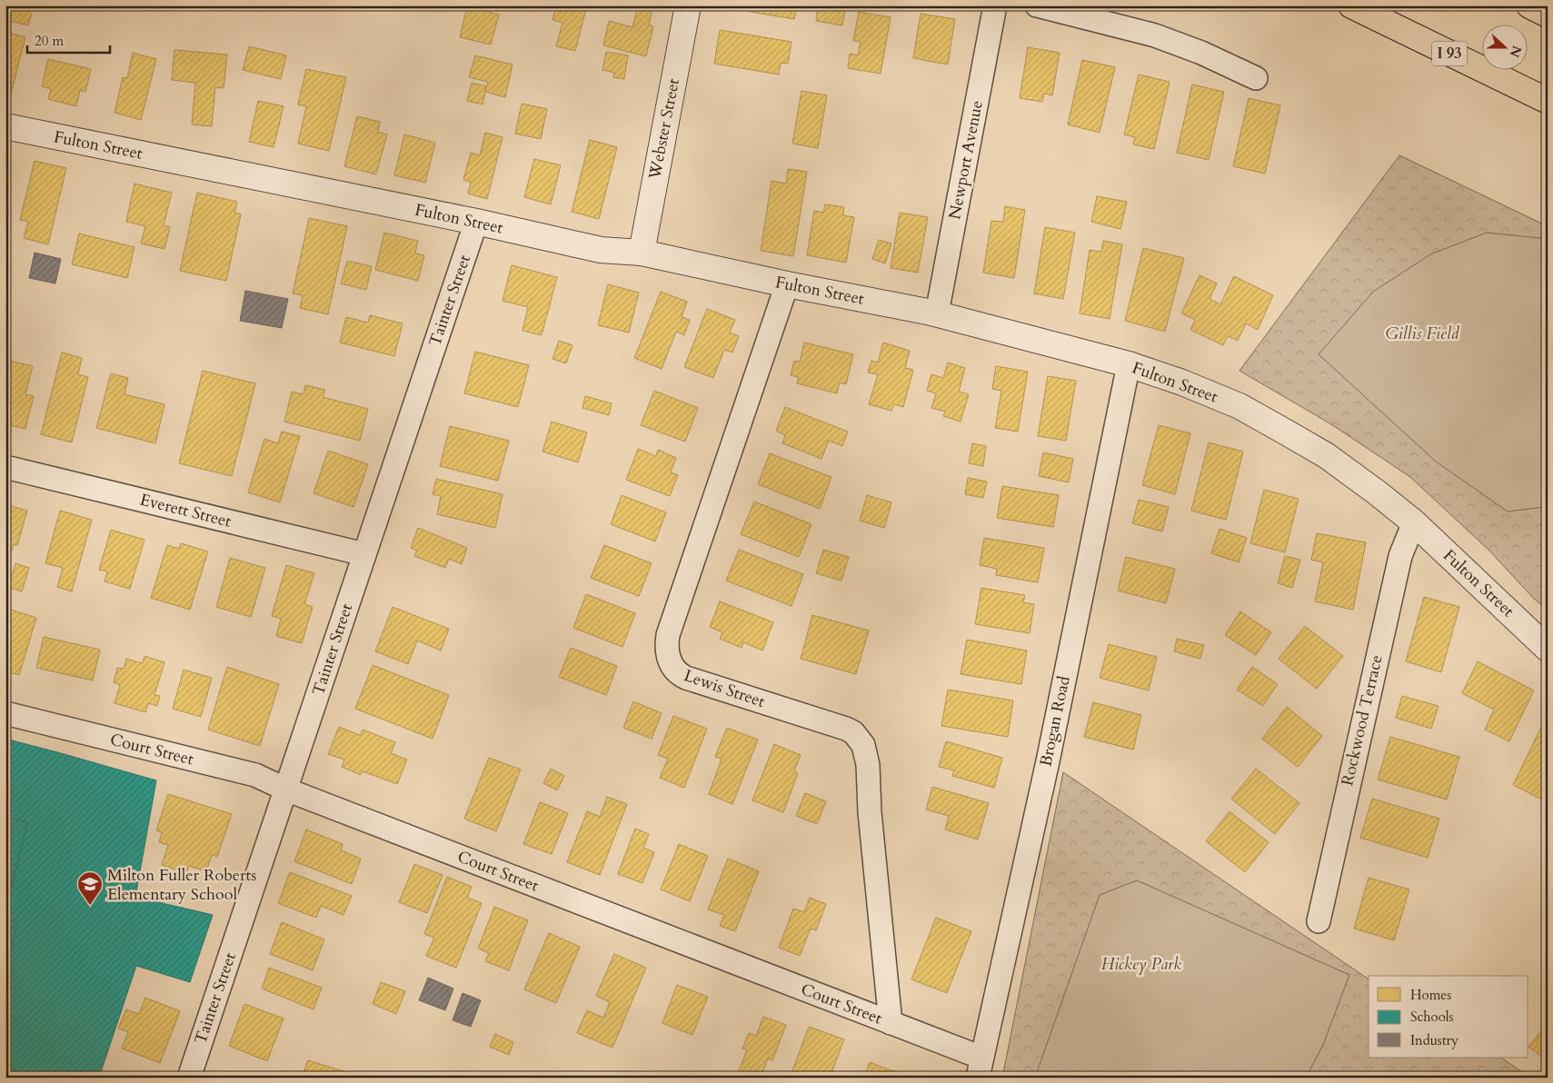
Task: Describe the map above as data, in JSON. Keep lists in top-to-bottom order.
{
  "streets": {
    "highway": ["I 93"],
    "street": [
      "Webster Street",
      "Fulton Street",
      "Newport Avenue",
      "Tainter Street",
      "Everett Street",
      "Lewis Street",
      "Rockwood Terrace",
      "Brogan Road",
      "Court Street"
    ]
  },
  "crossings": [
    ["Webster Street", "Fulton Street"],
    ["Fulton Street", "Newport Avenue"],
    ["Fulton Street", "Tainter Street"],
    ["Fulton Street", "Lewis Street"],
    ["Fulton Street", "Rockwood Terrace"],
    ["Fulton Street", "Brogan Road"],
    ["Tainter Street", "Everett Street"],
    ["Tainter Street", "Court Street"],
    ["Lewis Street", "Court Street"],
    ["Brogan Road", "Court Street"]
  ],
  "parks": ["Gillis Field", "Hickey Park"],
  "places": {
    "school or university": ["Milton Fuller Roberts Elementary School"]
  },
  "legend": ["Homes", "Schools", "Industry"],
  "scale_bar": "20 m",
  "north": "right"
}
